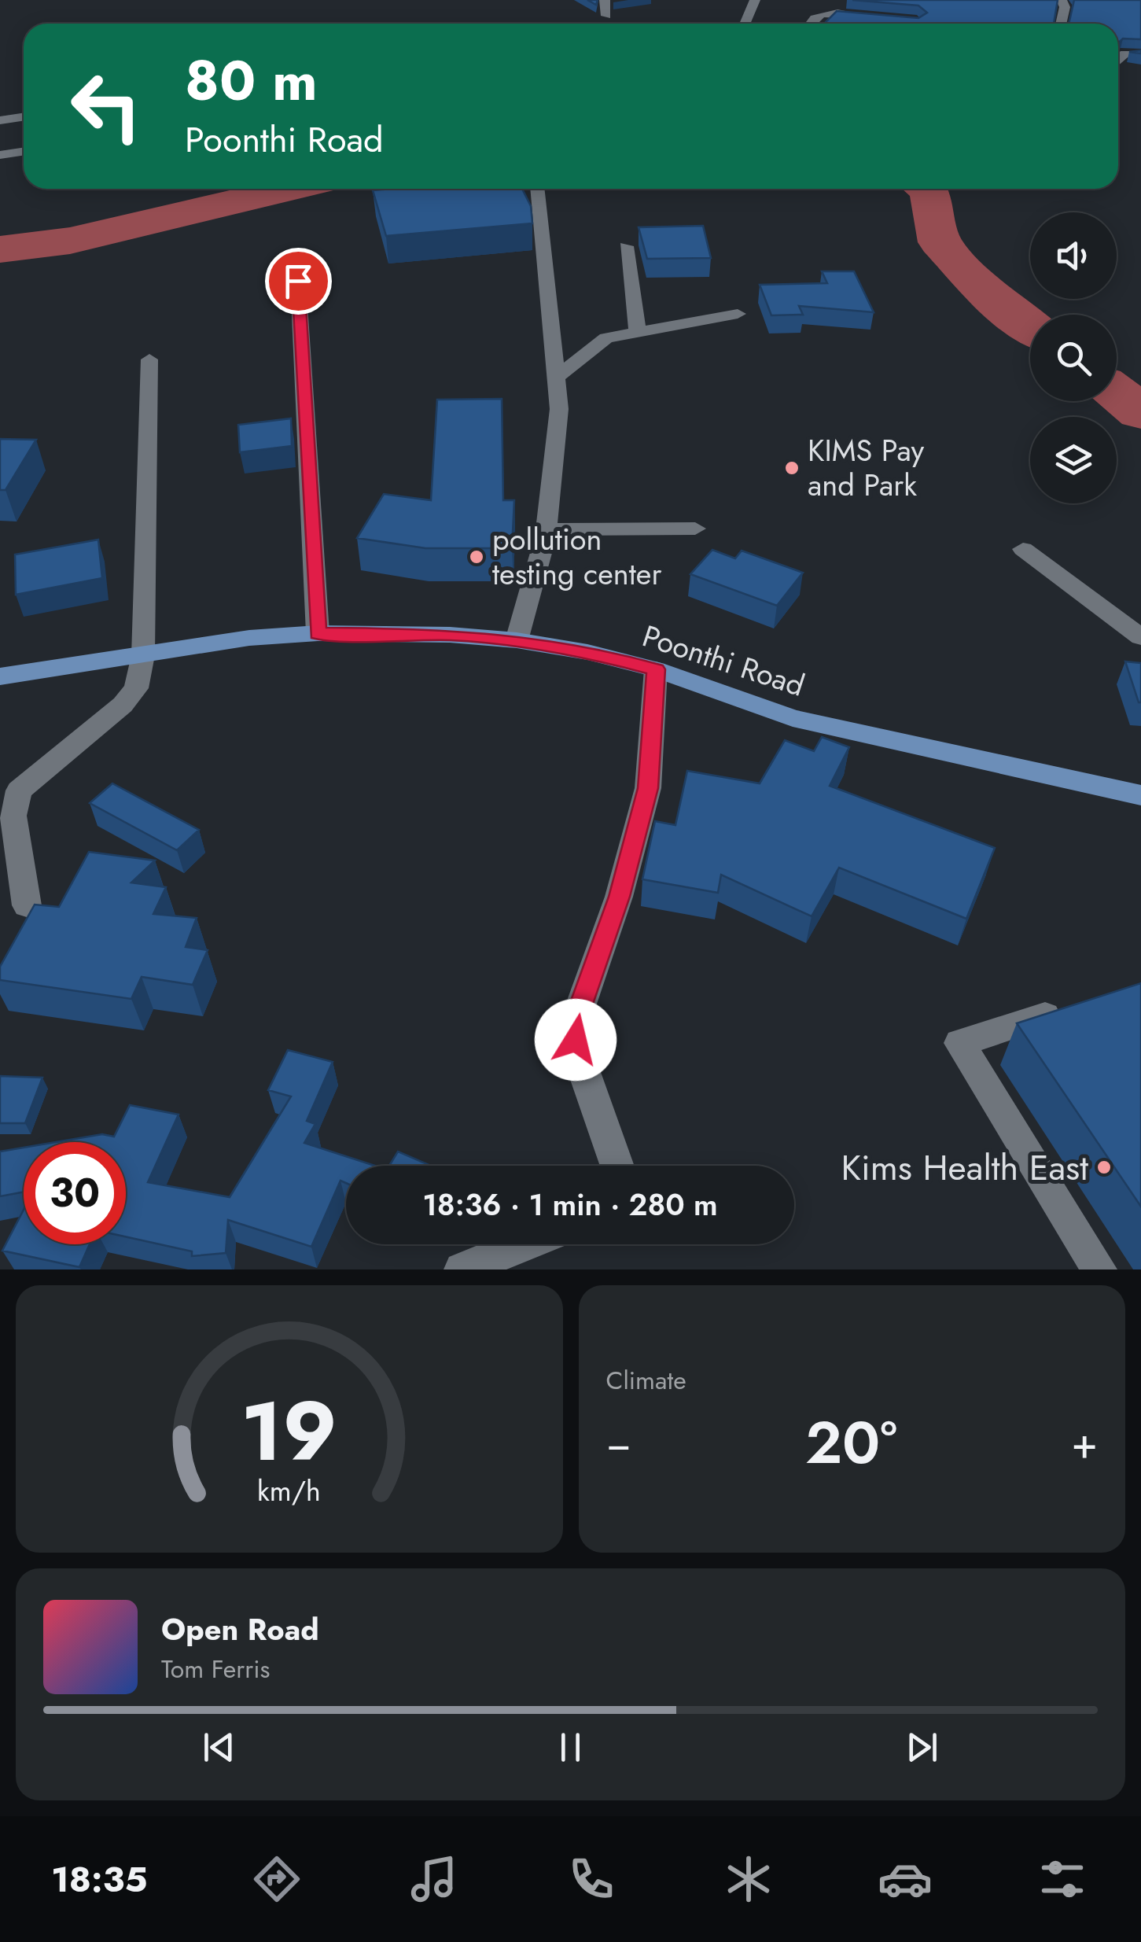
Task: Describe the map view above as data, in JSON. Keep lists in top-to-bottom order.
{
  "streets": {
    "main road": ["Poonthi Road"]
  },
  "places": ["KIMS Pay and Park", "pollution testing center", "Kims Health East"],
  "page": {
    "turn": ["80 m", "Poonthi Road"],
    "limit": "30",
    "trip": "18:36 · 1 min · 280 m",
    "tile": "Climate",
    "heat": ["−", "20°", "+"],
    "song": ["Open Road", "Tom Ferris"],
    "tabs": "18:35",
    "gauge": ["19", "km/h"]
  }
}
